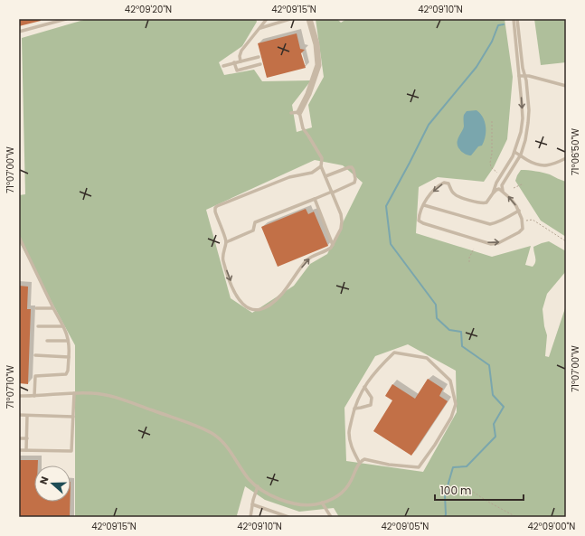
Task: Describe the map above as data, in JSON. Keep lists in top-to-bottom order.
{
  "scale_bar": "100 m",
  "north": "left",
  "coordinates": [
    "42°09'20\"N",
    "42°09'15\"N",
    "42°09'10\"N",
    "71°06'50\"W",
    "71°07'00\"W",
    "71°07'10\"W",
    "42°09'05\"N",
    "42°09'00\"N"
  ]
}
